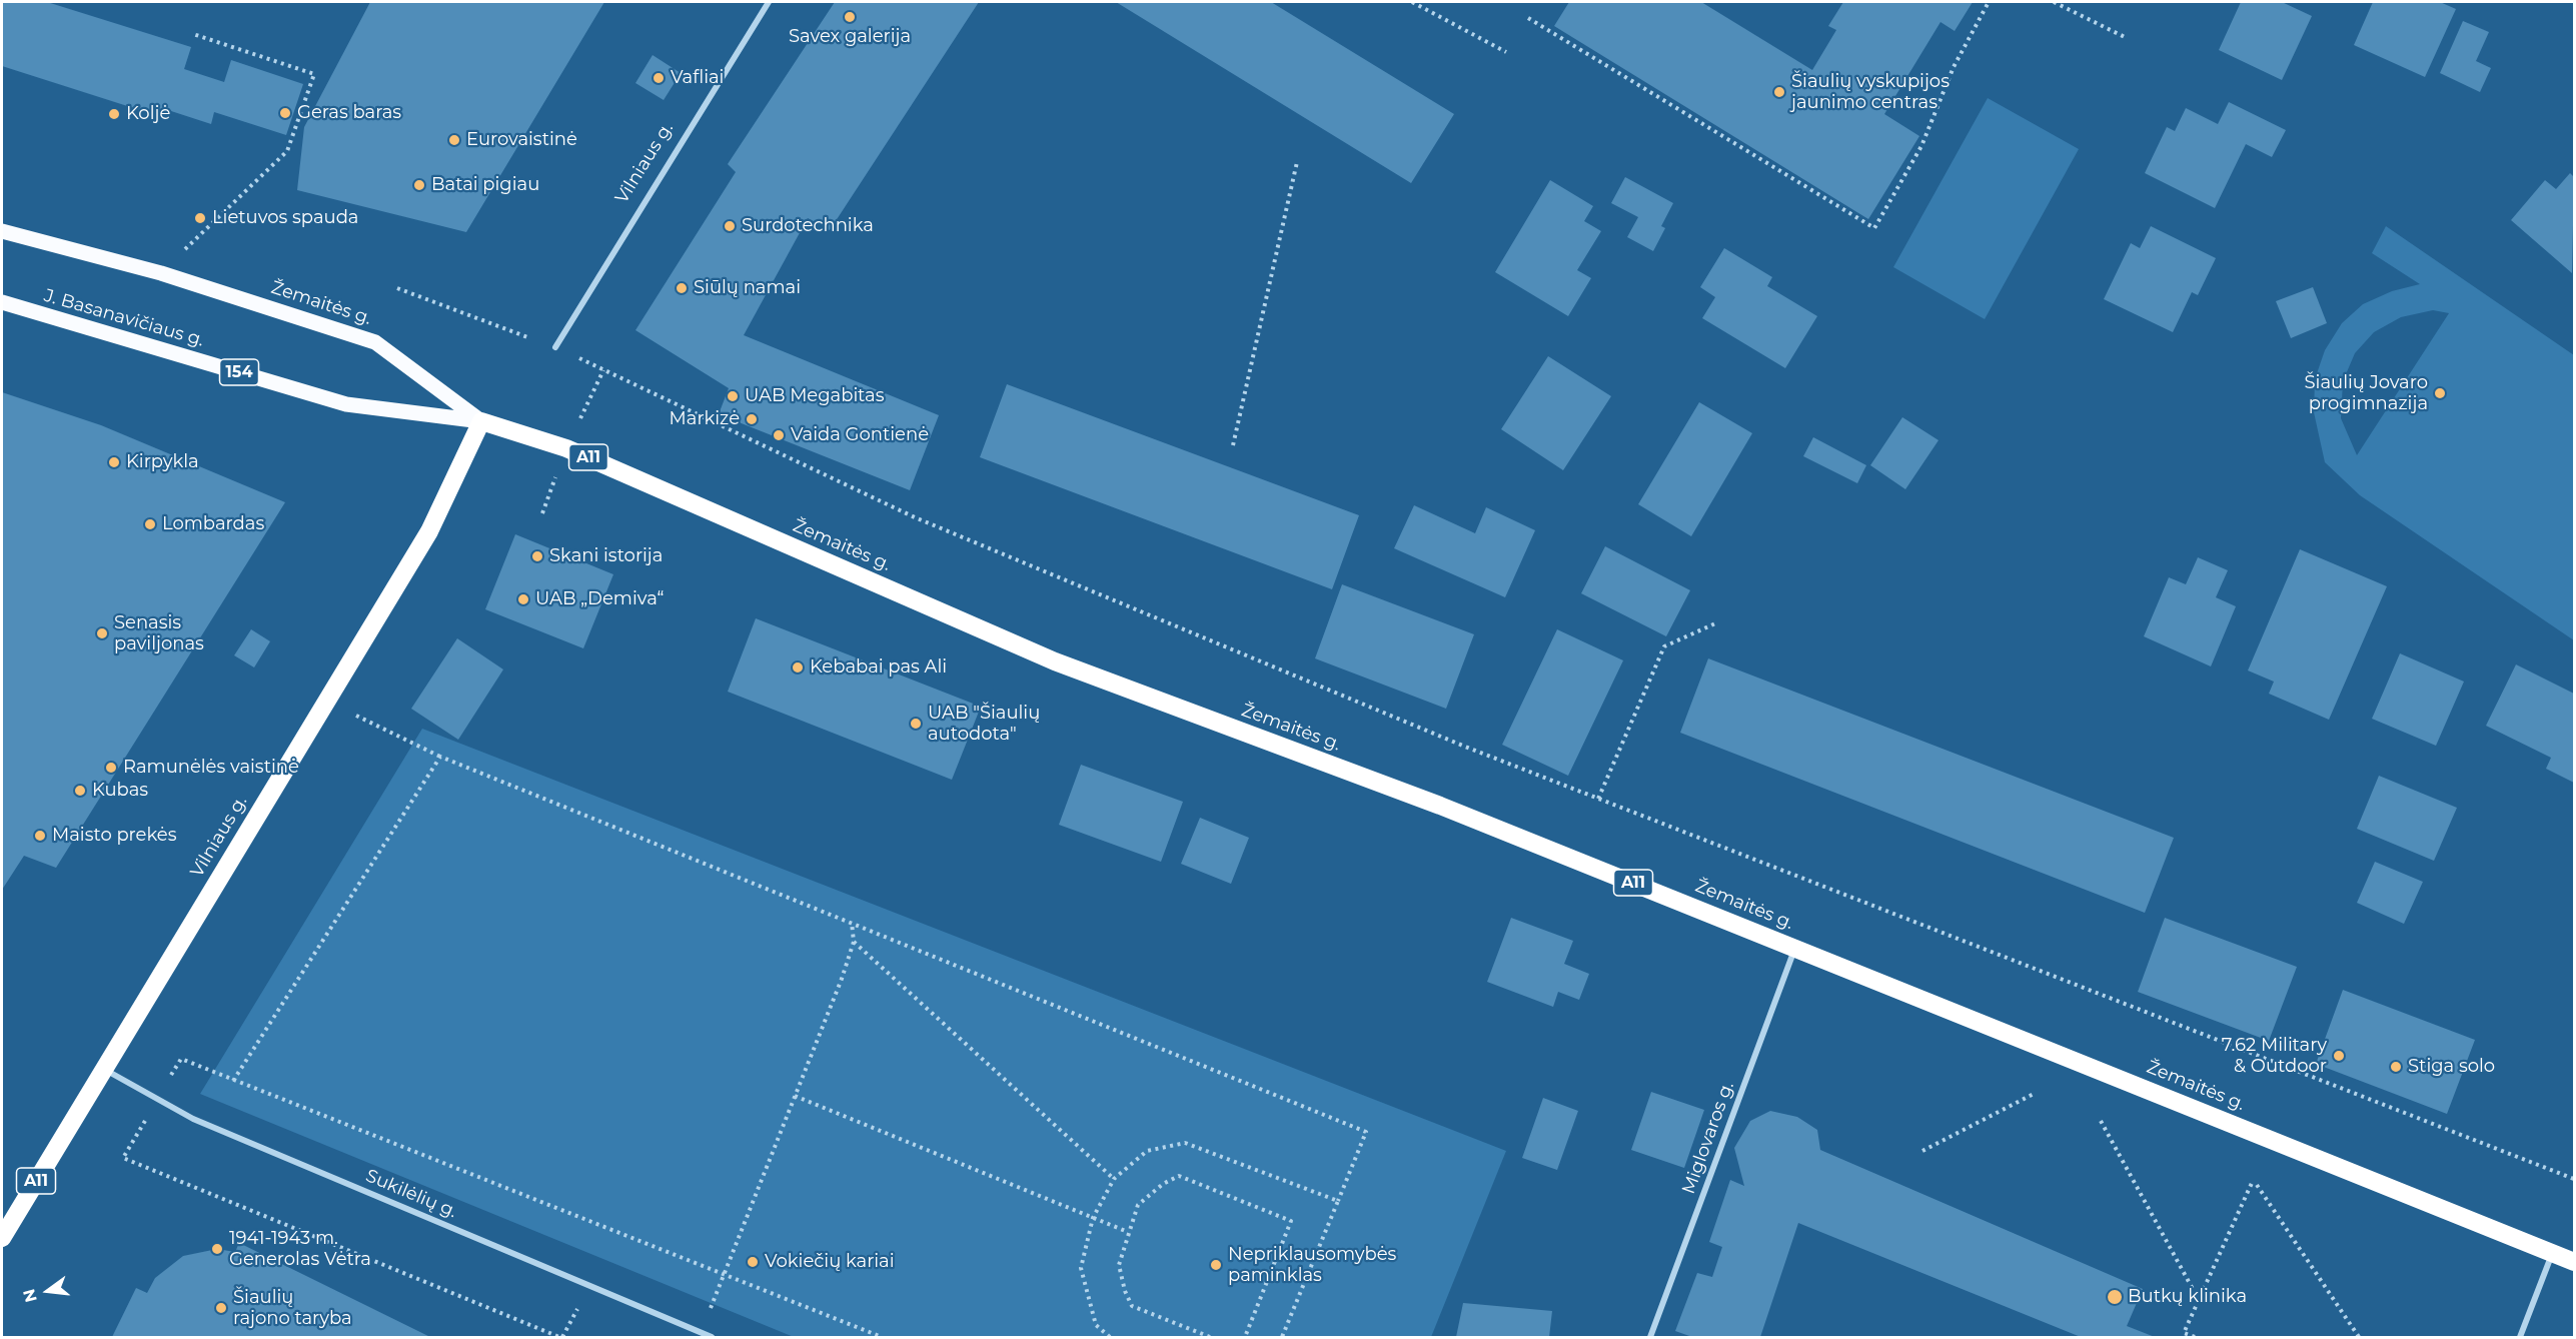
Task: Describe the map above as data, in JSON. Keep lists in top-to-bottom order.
{
  "streets": {
    "highway": ["Vilniaus g.", "Žemaitės g.", "A11"],
    "main road": ["J. Basanavičiaus g.", "154"],
    "street": ["Miglovaros g.", "Sukilėlių g."]
  },
  "crossings": [
    ["Vilniaus g.", "Žemaitės g."],
    ["Vilniaus g.", "J. Basanavičiaus g."],
    ["Vilniaus g.", "Sukilėlių g."],
    ["Žemaitės g.", "J. Basanavičiaus g."],
    ["Žemaitės g.", "Miglovaros g."]
  ],
  "places": [
    "Savex galerija",
    "Vafliai",
    "Šiaulių vyskupijos jaunimo centras",
    "Geras baras",
    "Koljė",
    "Eurovaistinė",
    "Batai pigiau",
    "Lietuvos spauda",
    "Surdotechnika",
    "Siūlų namai",
    "Šiaulių Jovaro progimnazija",
    "UAB Megabitas",
    "Markizė",
    "Vaida Gontienė",
    "Kirpykla",
    "Lombardas",
    "Skani istorija",
    "UAB „Demiva“",
    "Senasis paviljonas",
    "Kebabai pas Ali",
    "UAB \"Šiaulių autodota\"",
    "Ramunėlės vaistinė",
    "Kubas",
    "Maisto prekės",
    "7.62 Military & Outdoor",
    "Stiga solo",
    "1941-1943 m. Generolas Vėtra",
    "Vokiečių kariai",
    "Nepriklausomybės paminklas",
    "Butkų klinika",
    "Šiaulių rajono taryba"
  ],
  "north": "left"
}
